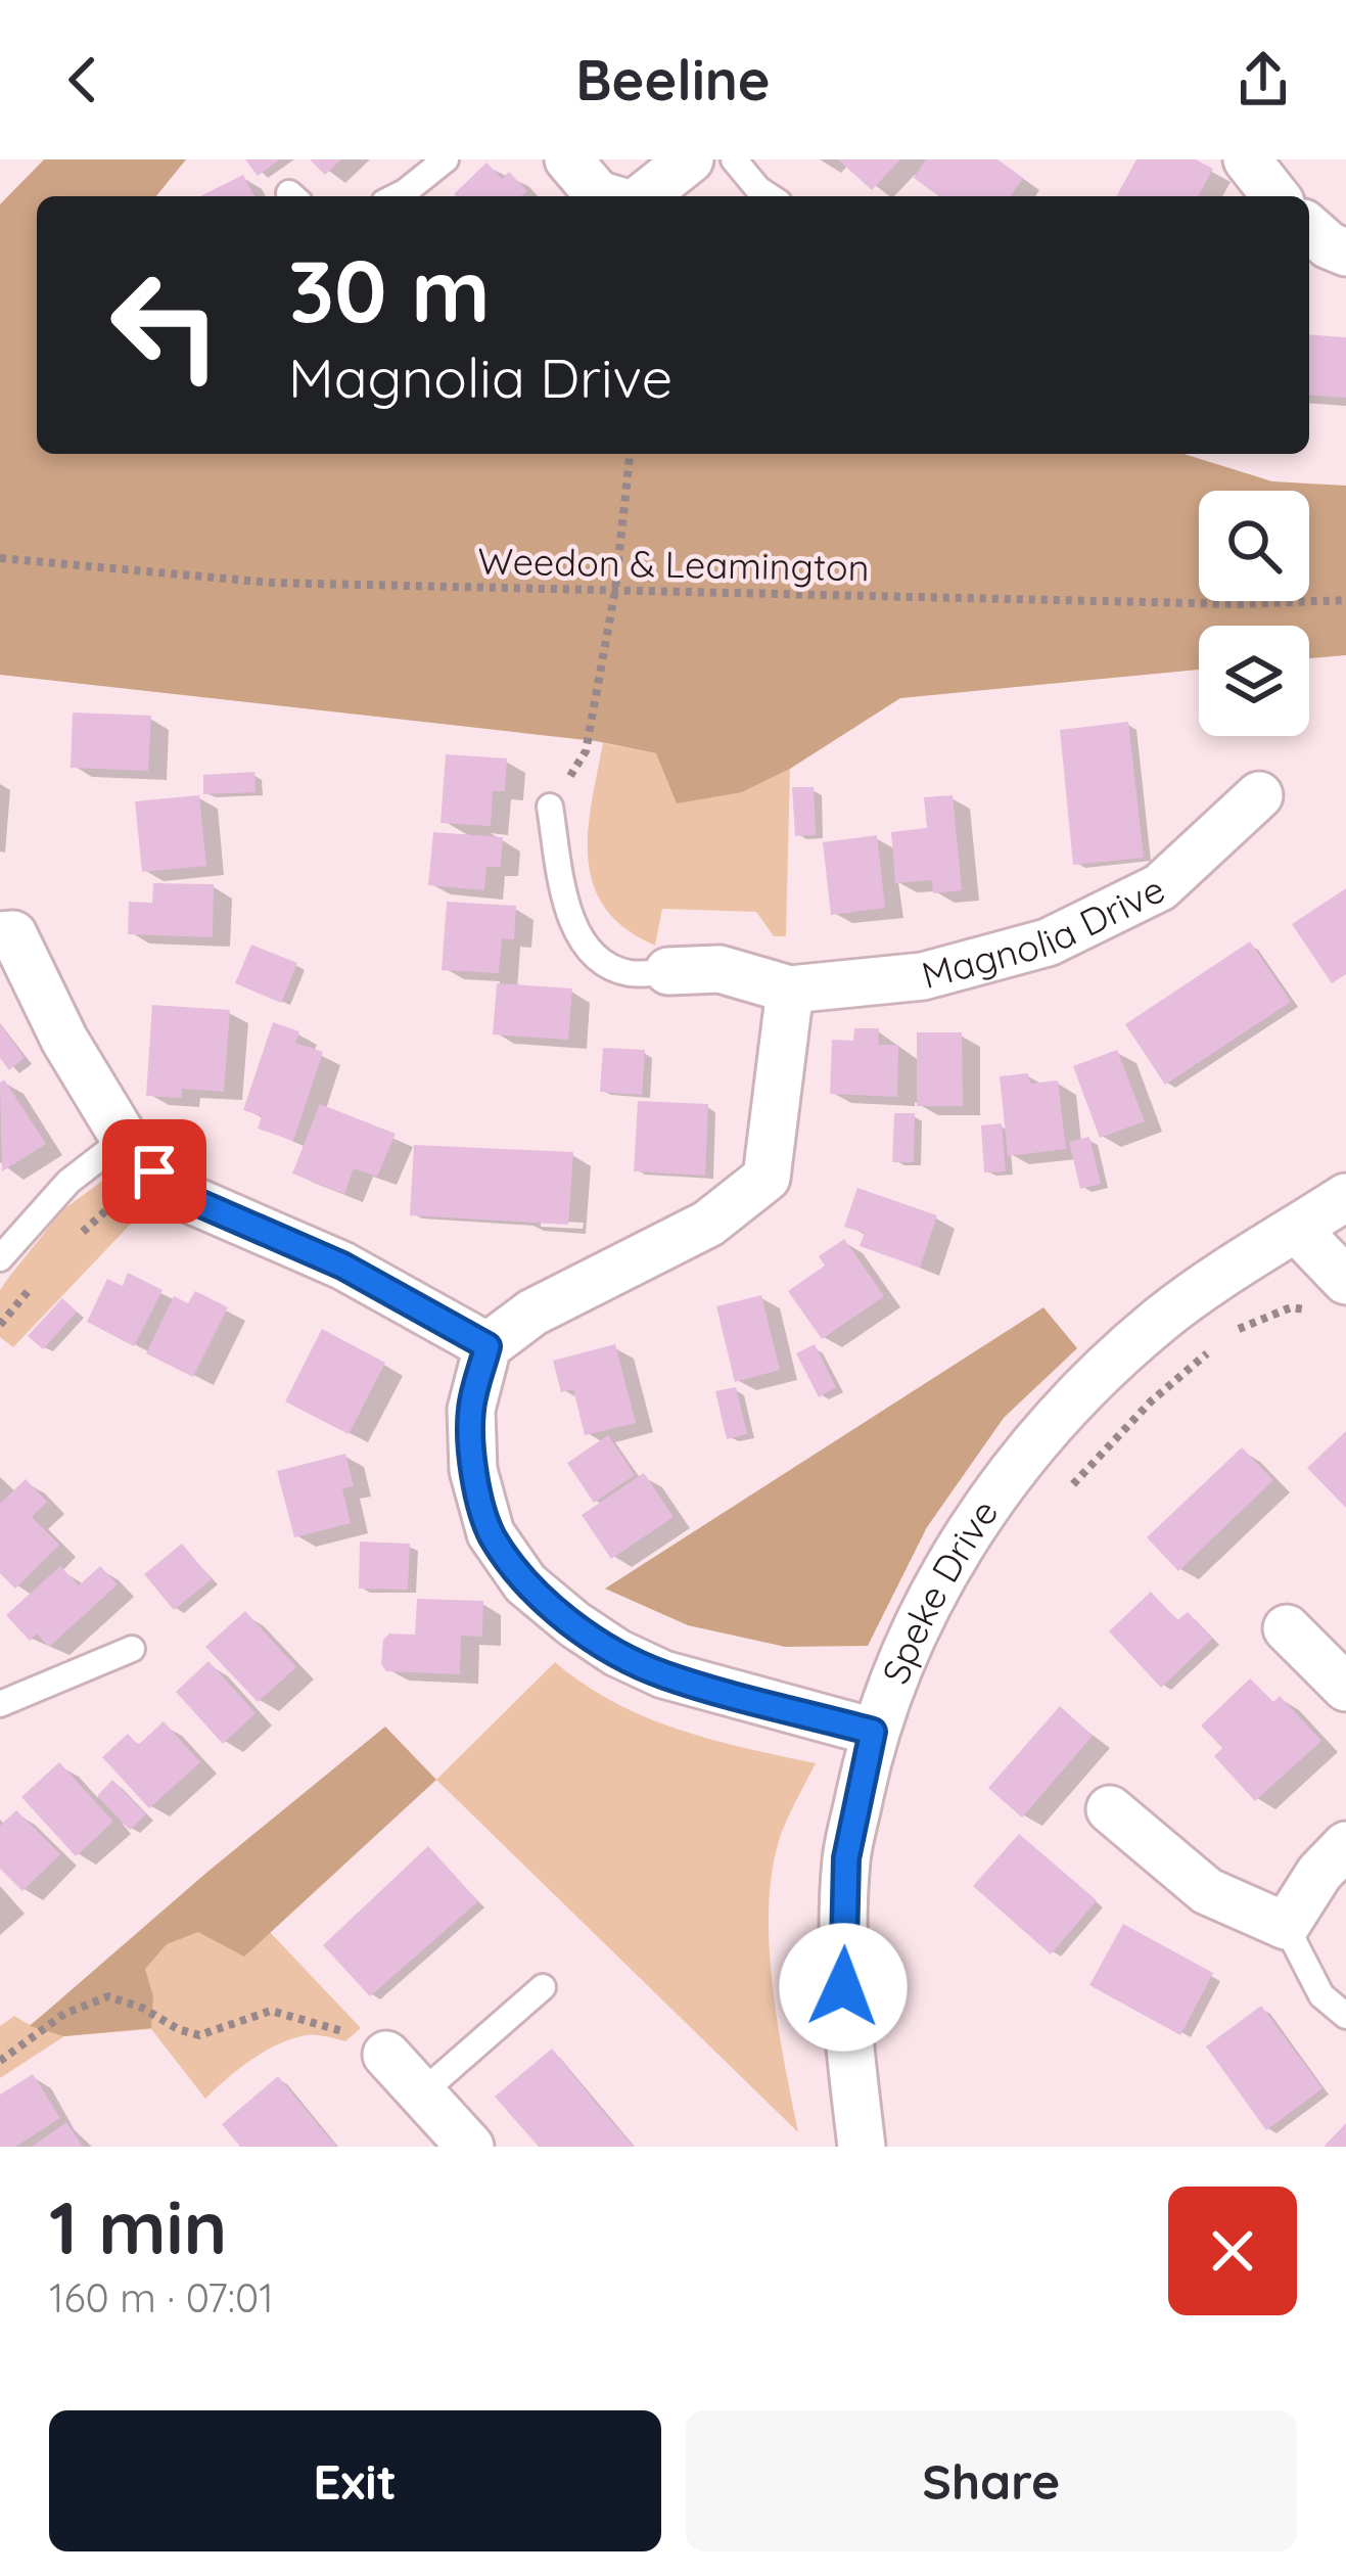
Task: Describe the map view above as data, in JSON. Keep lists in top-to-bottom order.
{
  "streets": {
    "street": ["Magnolia Drive", "Speke Drive"],
    "path": ["Weedon & Leamington"]
  },
  "page": {
    "header": "Beeline",
    "turn": ["30 m", "Magnolia Drive"],
    "heading": ["1 min", "160 m · 07:01"],
    "buttons": ["Exit", "Share"]
  }
}
